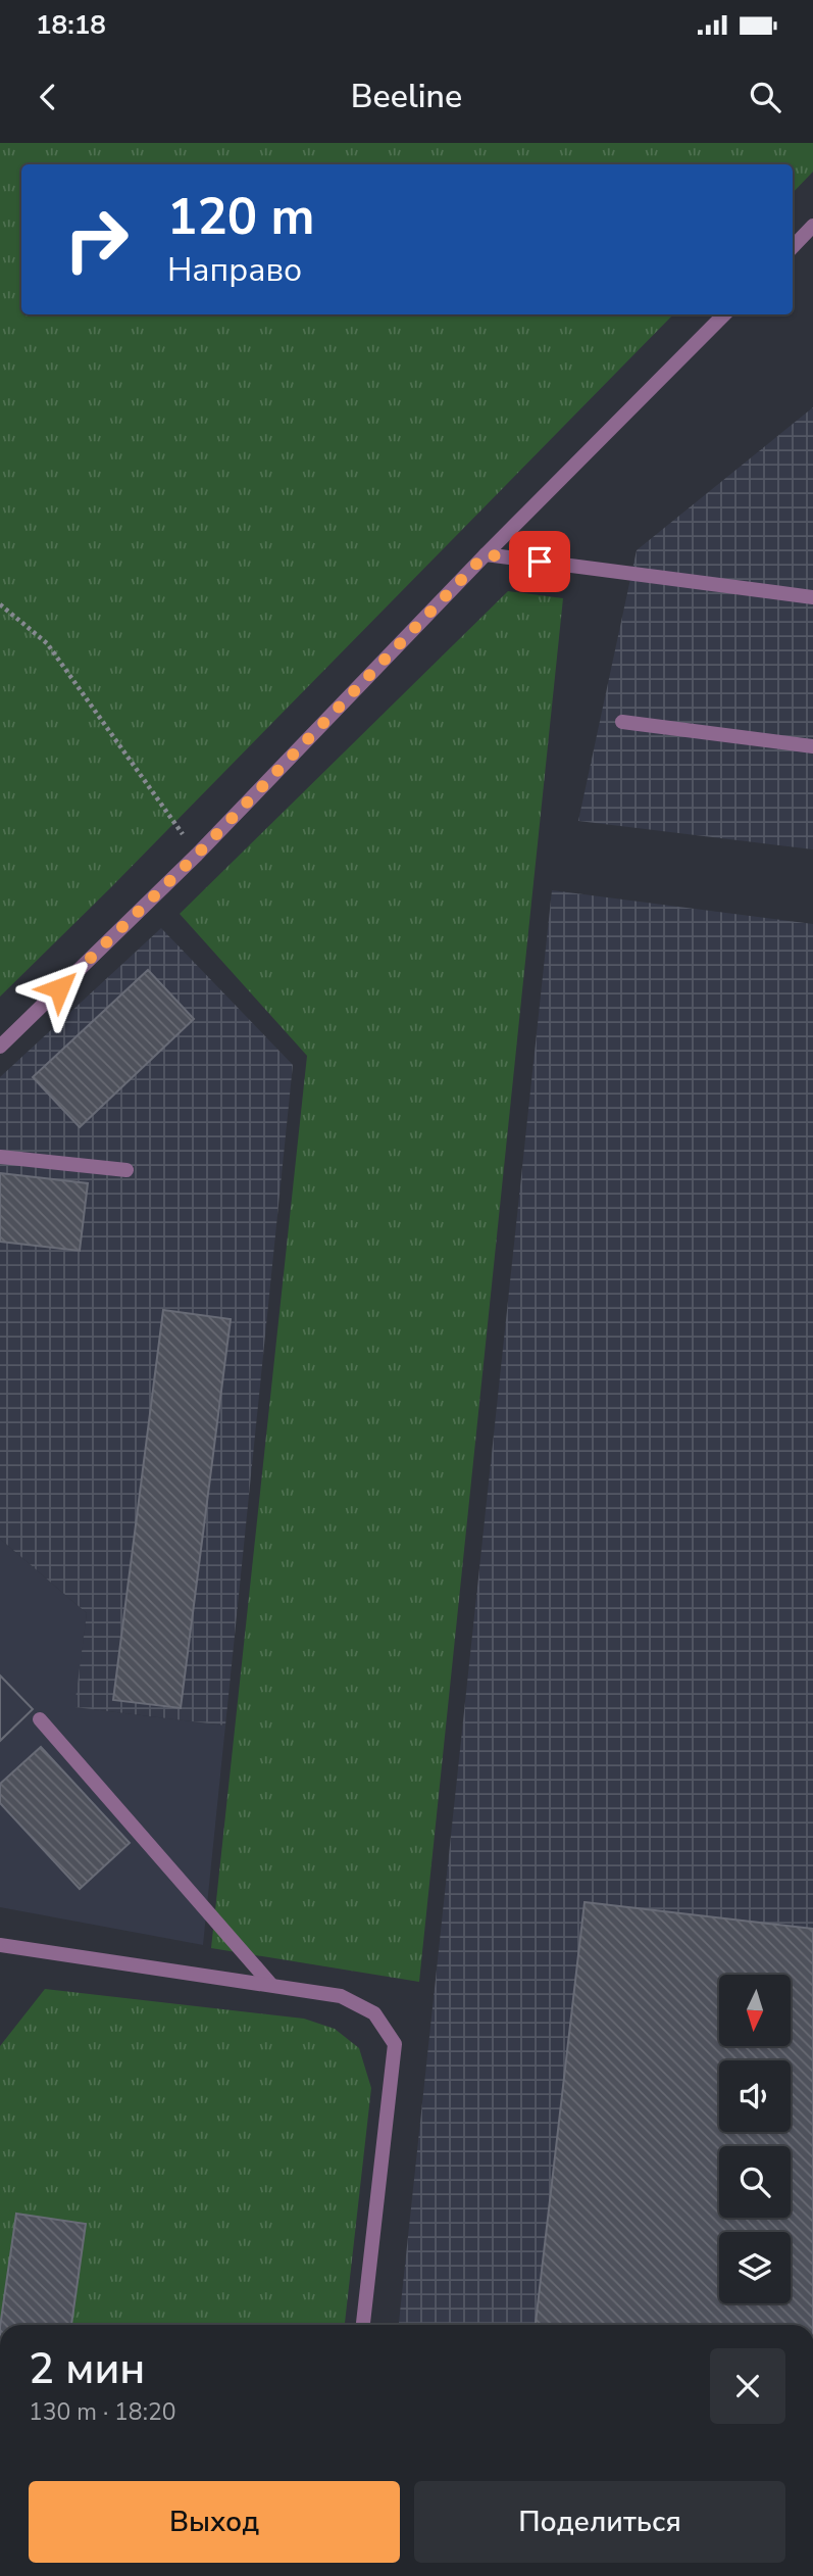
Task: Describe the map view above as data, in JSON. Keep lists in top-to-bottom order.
{
  "north": "bottom",
  "page": {
    "status": "18:18",
    "header": "Beeline",
    "turn": ["120 m", "Направо"],
    "heading": ["2 мин", "130 m · 18:20"],
    "buttons": ["Выход", "Поделиться"]
  }
}
